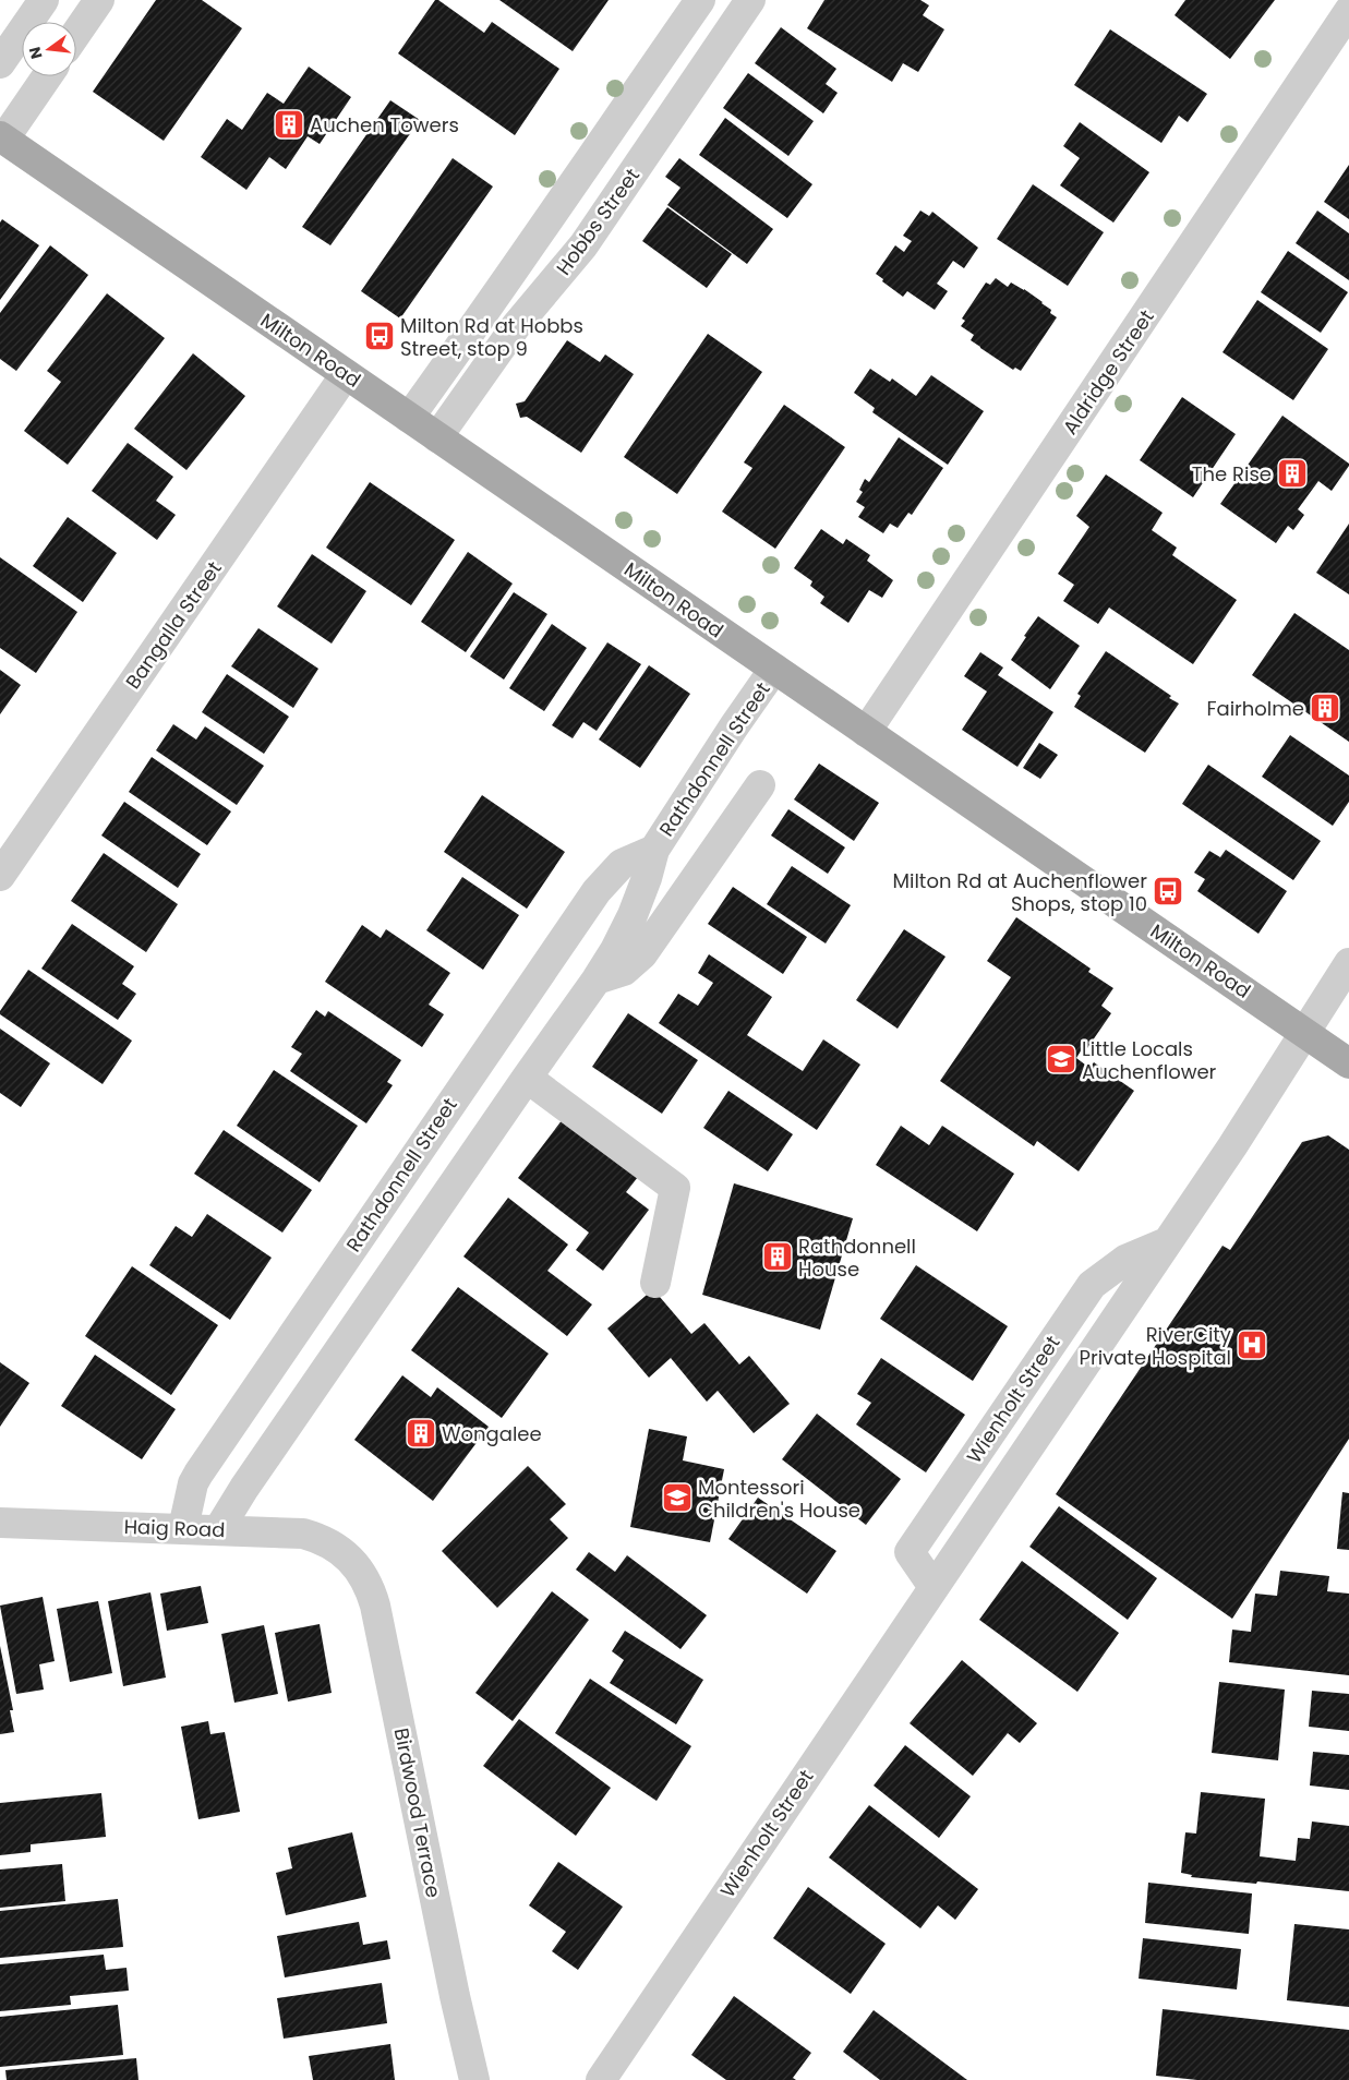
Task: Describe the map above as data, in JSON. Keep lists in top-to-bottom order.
{
  "streets": {
    "main road": ["Milton Road"],
    "street": [
      "Hobbs Street",
      "Aldridge Street",
      "Bangalla Street",
      "Rathdonnell Street",
      "Wienholt Street",
      "Haig Road",
      "Birdwood Terrace"
    ]
  },
  "crossings": [
    ["Hobbs Street", "Milton Road"],
    ["Milton Road", "Aldridge Street"],
    ["Milton Road", "Bangalla Street"],
    ["Milton Road", "Rathdonnell Street"],
    ["Milton Road", "Wienholt Street"],
    ["Rathdonnell Street", "Haig Road"],
    ["Haig Road", "Birdwood Terrace"]
  ],
  "places": {
    "building": [
      "Auchen Towers",
      "The Rise",
      "Fairholme",
      "Rathdonnell House",
      "Wongalee"
    ],
    "bus stop": ["Milton Rd at Hobbs Street, stop 9", "Milton Rd at Auchenflower Shops, stop 10"],
    "school or university": ["Little Locals Auchenflower", "Montessori Children's House"],
    "hospital": ["RiverCity Private Hospital"]
  },
  "north": "left"
}
